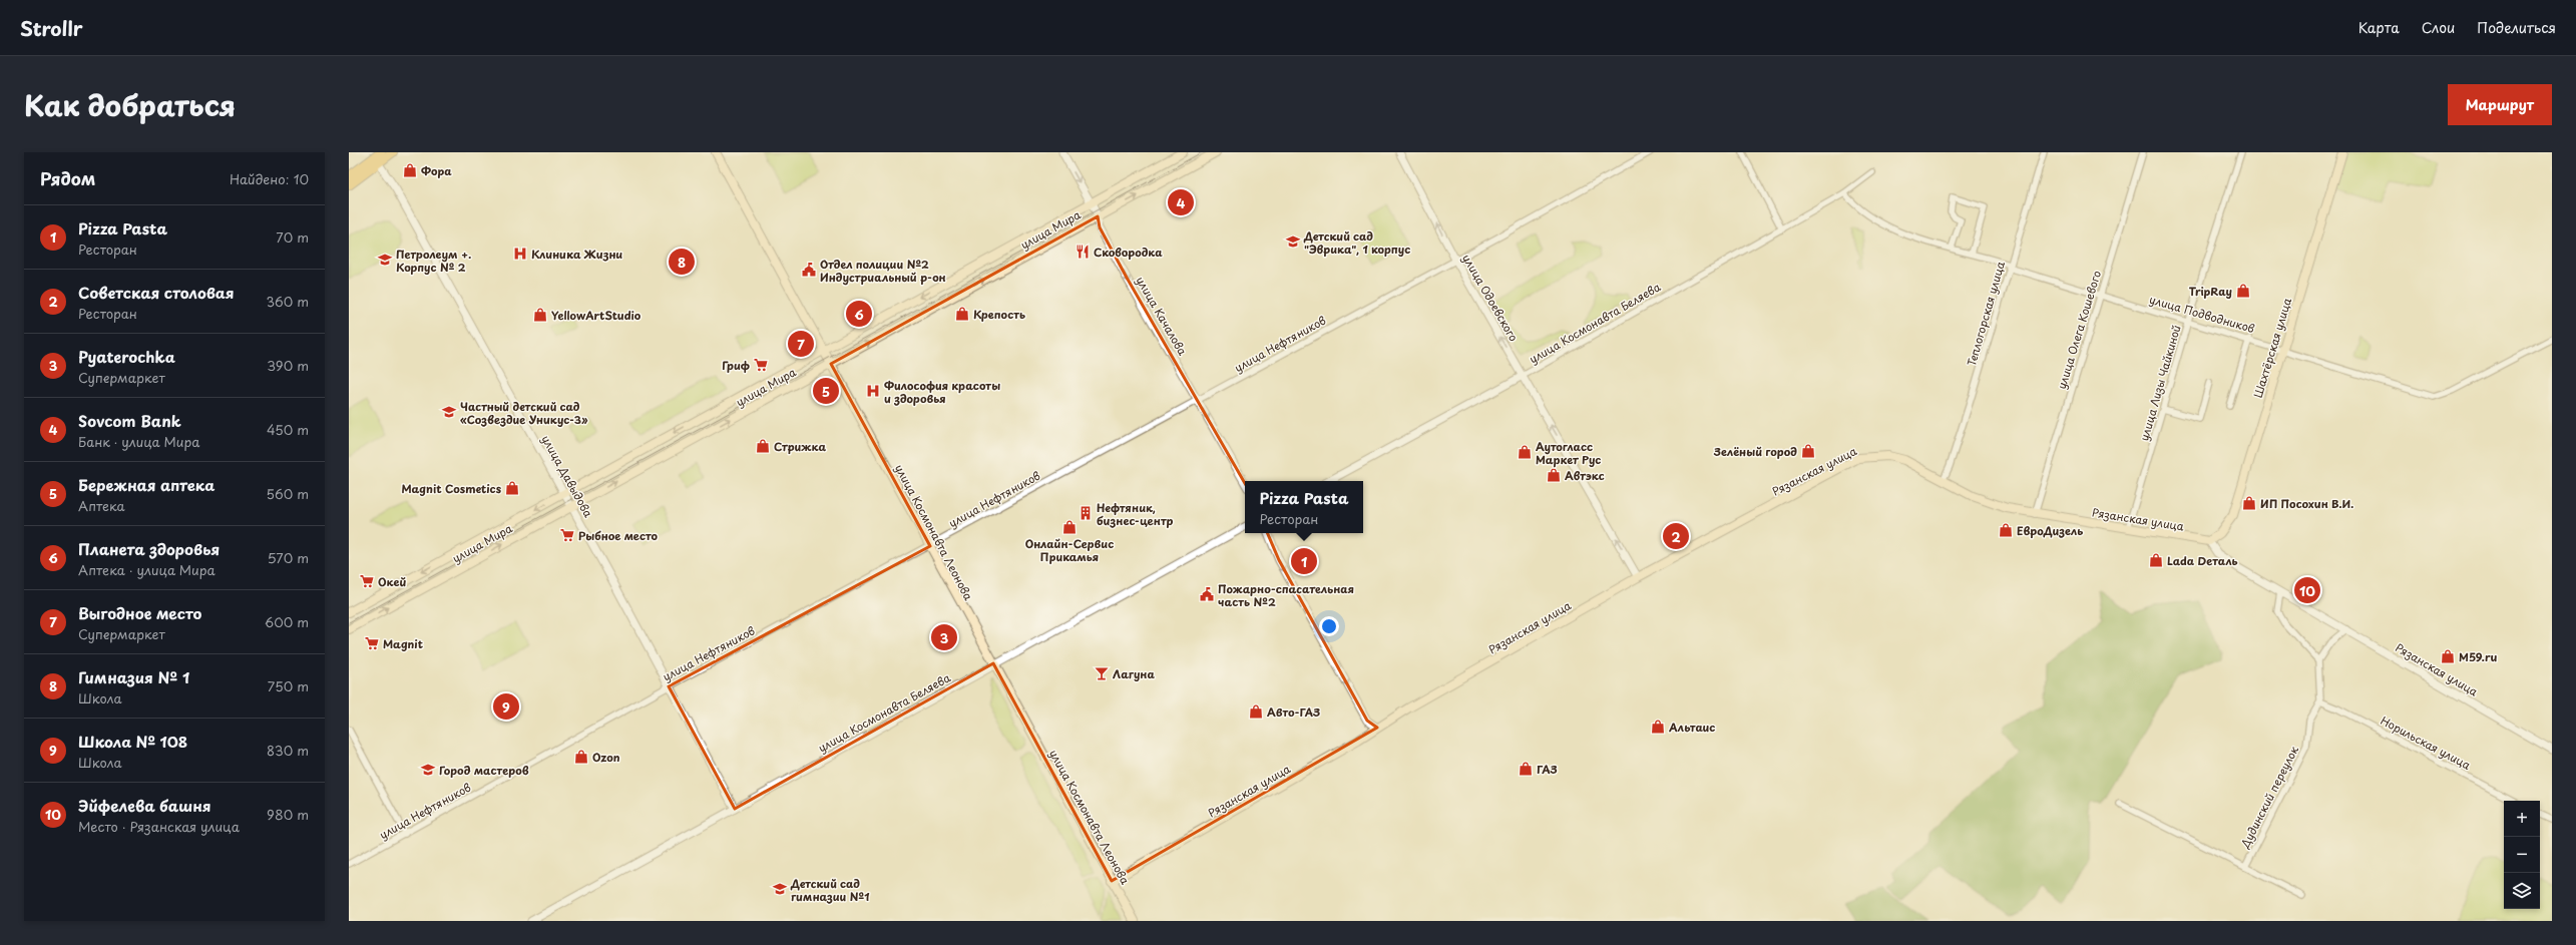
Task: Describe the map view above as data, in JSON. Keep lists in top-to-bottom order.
{
  "streets": {
    "main road": [
      "улица Мира",
      "Шахтёрская улица",
      "Рязанская улица",
      "улица Космонавта Леонова"
    ],
    "street": [
      "улица Одоевского",
      "Теплогорская улица",
      "улица Подводников",
      "улица Качалова",
      "улица Космонавта Беляева",
      "улица Олега Кошевого",
      "улица Нефтяников",
      "улица Лизы Чайкиной",
      "улица Давыдова",
      "Норильская улица",
      "Дудинский переулок"
    ]
  },
  "crossings": [
    ["улица Мира", "улица Качалова"],
    ["улица Мира", "улица Давыдова"],
    ["улица Мира", "улица Космонавта Леонова"],
    ["улица Одоевского", "улица Космонавта Беляева"],
    ["улица Одоевского", "улица Нефтяников"],
    ["улица Одоевского", "Рязанская улица"],
    ["Теплогорская улица", "улица Подводников"],
    ["Теплогорская улица", "Рязанская улица"],
    ["улица Подводников", "улица Космонавта Беляева"],
    ["улица Подводников", "улица Олега Кошевого"],
    ["улица Подводников", "Шахтёрская улица"],
    ["улица Подводников", "улица Лизы Чайкиной"],
    ["улица Качалова", "улица Нефтяников"],
    ["улица Космонавта Беляева", "улица Давыдова"],
    ["улица Космонавта Беляева", "улица Космонавта Леонова"],
    ["улица Олега Кошевого", "Рязанская улица"],
    ["улица Нефтяников", "улица Давыдова"],
    ["улица Нефтяников", "улица Космонавта Леонова"],
    ["Шахтёрская улица", "Рязанская улица"],
    ["улица Лизы Чайкиной", "Рязанская улица"],
    ["Рязанская улица", "улица Космонавта Леонова"],
    ["Норильская улица", "Дудинский переулок"]
  ],
  "one_way": ["улица Одоевского", "улица Качалова"],
  "places": {
    "shop": [
      "Фора",
      "TripRay",
      "Крепость",
      "YellowArtStudio",
      "Стрижка",
      "Зелёный город",
      "Аутогласс Маркет Рус",
      "Автэкс",
      "Magnit Cosmetics",
      "ИП Посохин В.И.",
      "Онлайн-Сервис Прикамья",
      "ЕвроДизель",
      "Lada Dеталь",
      "M59.ru",
      "Авто-ГАЗ",
      "Альтаис",
      "Ozon",
      "ГАЗ"
    ],
    "school or university": [
      "Детский сад \"Эврика\", 1 корпус",
      "Петролеум +. Корпус № 2",
      "Частный детский сад «Созвездие Уникус-3»",
      "Город мастеров",
      "Детский сад гимназии №1"
    ],
    "restaurant": ["Сковородка"],
    "hospital": ["Клиника Жизни", "Философия красоты и здоровья"],
    "public building": ["Отдел полиции №2 Индустриальный р-он", "Пожарно-спасательная часть №2"],
    "supermarket": [
      "Гриф",
      "Рыбное место",
      "Окей",
      "Magnit"
    ],
    "building": ["Нефтяник, бизнес-центр"],
    "bar": ["Лагуна"]
  },
  "page": {
    "header": "Strollr",
    "nav": ["Карта", "Слои", "Поделиться"],
    "title": "Как добраться",
    "buttons": "Маршрут",
    "heading": ["Рядом", "Найдено: 10"],
    "pins": [
      "4",
      "8",
      "6",
      "7",
      "5",
      "2",
      "1",
      "10",
      "3",
      "9"
    ],
    "list": [
      {
        "mark": "1",
        "name": "Pizza Pasta",
        "note": "Ресторан",
        "value": "70 m"
      },
      {
        "mark": "2",
        "name": "Советская столовая",
        "note": "Ресторан",
        "value": "360 m"
      },
      {
        "mark": "3",
        "name": "Pyaterochka",
        "note": "Супермаркет",
        "value": "390 m"
      },
      {
        "mark": "4",
        "name": "Sovcom Bank",
        "note": "Банк · улица Мира",
        "value": "450 m"
      },
      {
        "mark": "5",
        "name": "Бережная аптека",
        "note": "Аптека",
        "value": "560 m"
      },
      {
        "mark": "6",
        "name": "Планета здоровья",
        "note": "Аптека · улица Мира",
        "value": "570 m"
      },
      {
        "mark": "7",
        "name": "Выгодное место",
        "note": "Супермаркет",
        "value": "600 m"
      },
      {
        "mark": "8",
        "name": "Гимназия № 1",
        "note": "Школа",
        "value": "750 m"
      },
      {
        "mark": "9",
        "name": "Школа № 108",
        "note": "Школа",
        "value": "830 m"
      },
      {
        "mark": "10",
        "name": "Эйфелева башня",
        "note": "Место · Рязанская улица",
        "value": "980 m"
      }
    ],
    "popup": ["Pizza Pasta", "Ресторан"],
    "map_buttons": ["+", "−"]
  }
}
